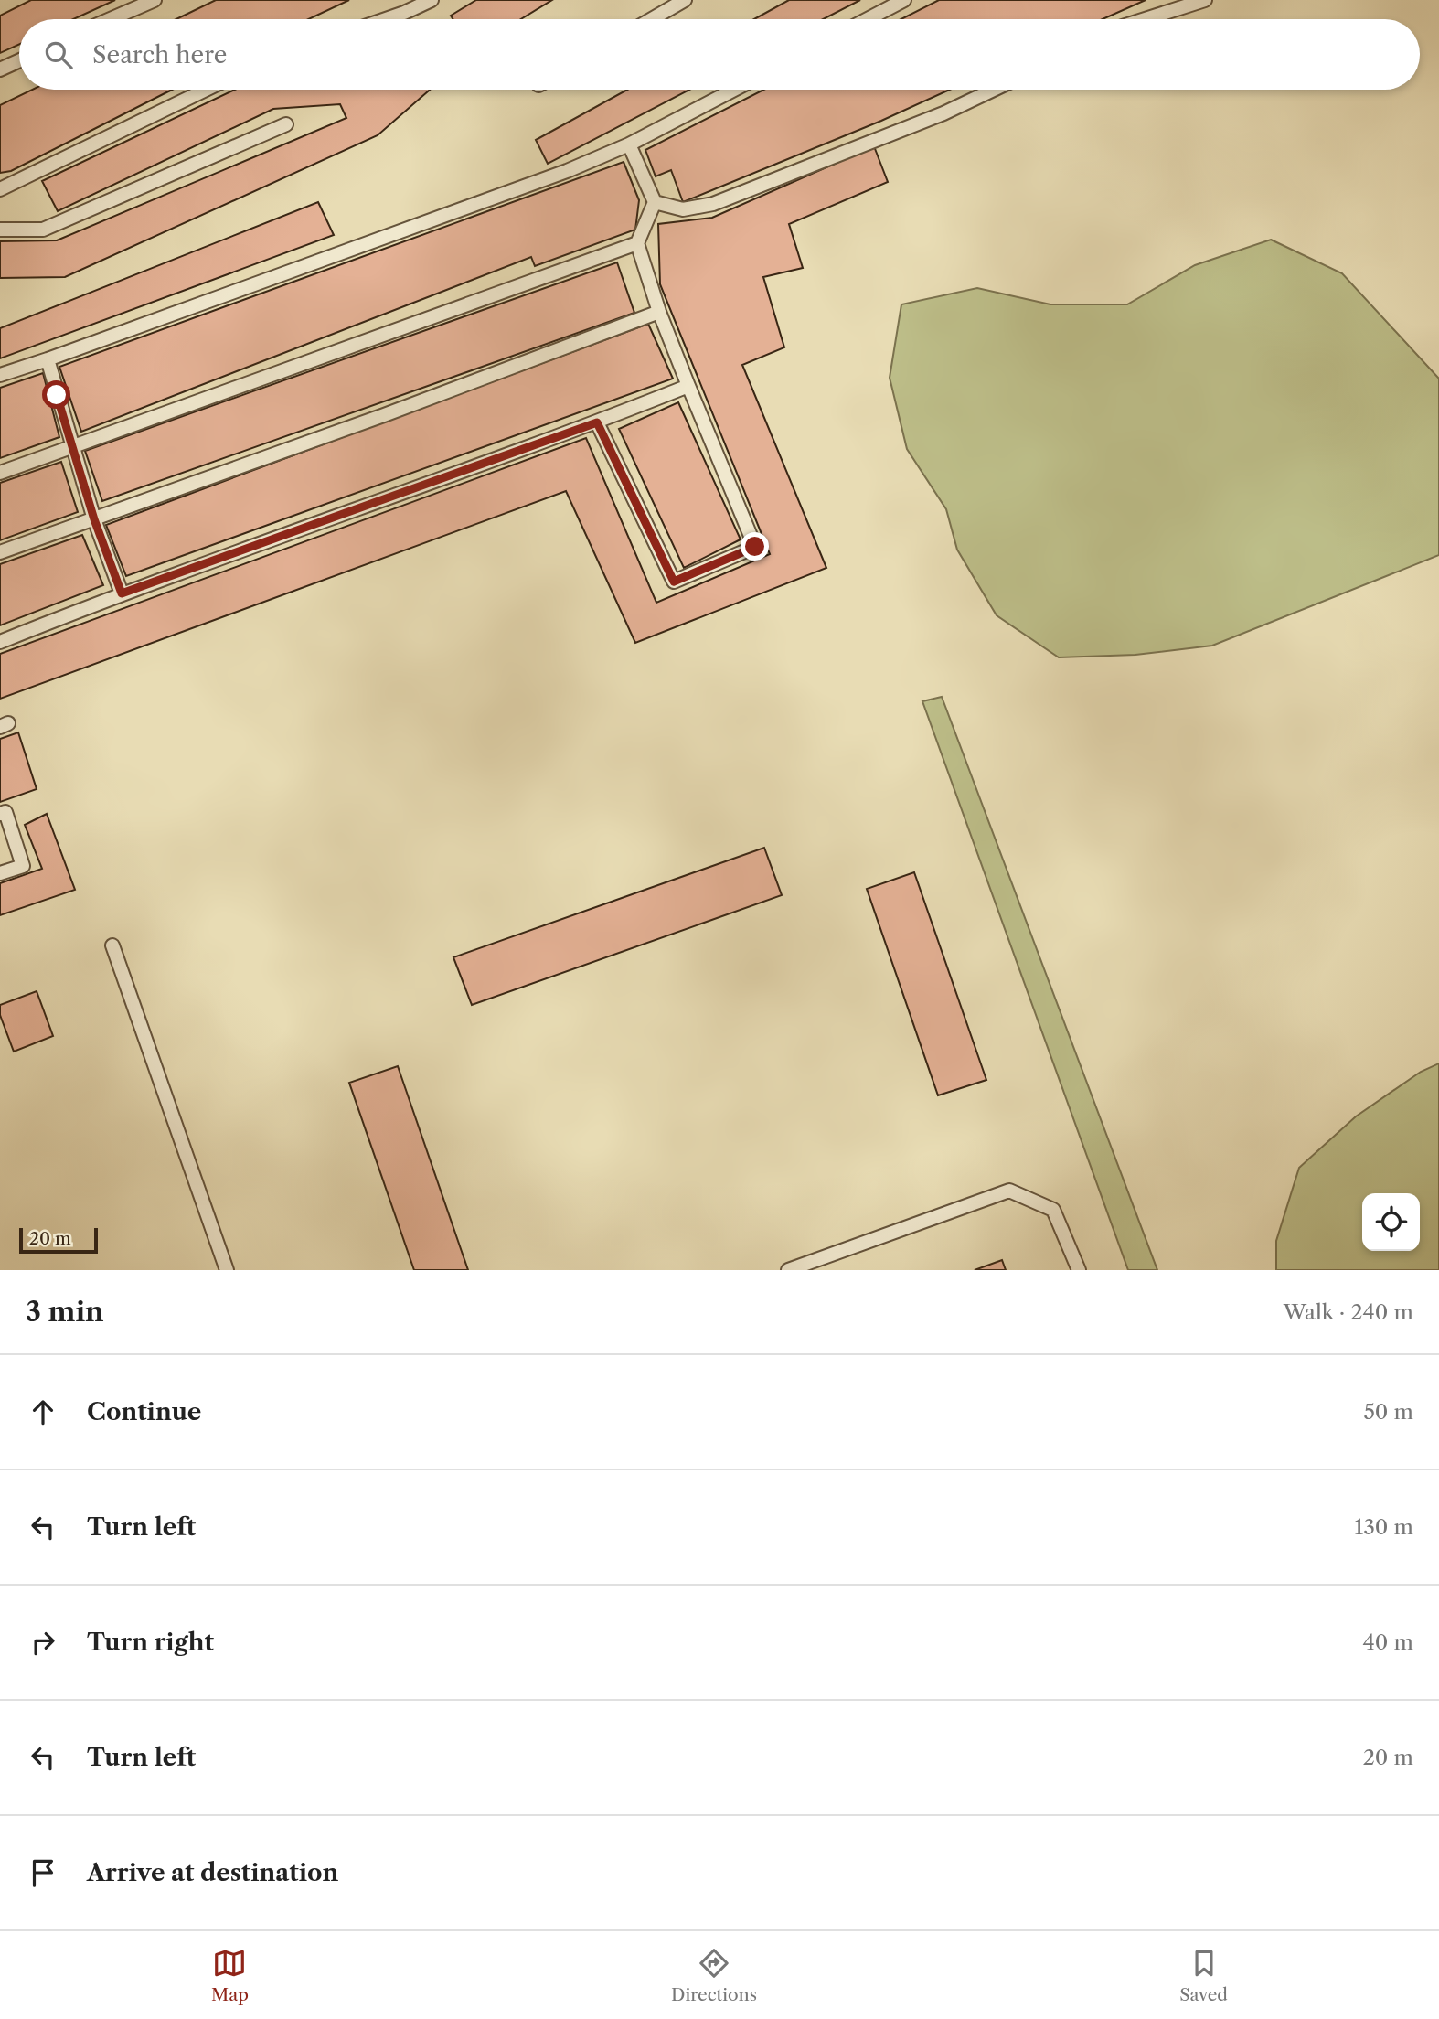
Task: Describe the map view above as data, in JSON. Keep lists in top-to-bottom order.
{
  "scale_bar": "20 m",
  "page": {
    "search": "Search here",
    "scale": "20 m",
    "heading": ["3 min", "Walk · 240 m"],
    "list": [
      ["Continue", "50 m"],
      ["Turn left", "130 m"],
      ["Turn right", "40 m"],
      ["Turn left", "20 m"],
      "Arrive at destination"
    ],
    "nav": ["Map", "Directions", "Saved"]
  }
}
